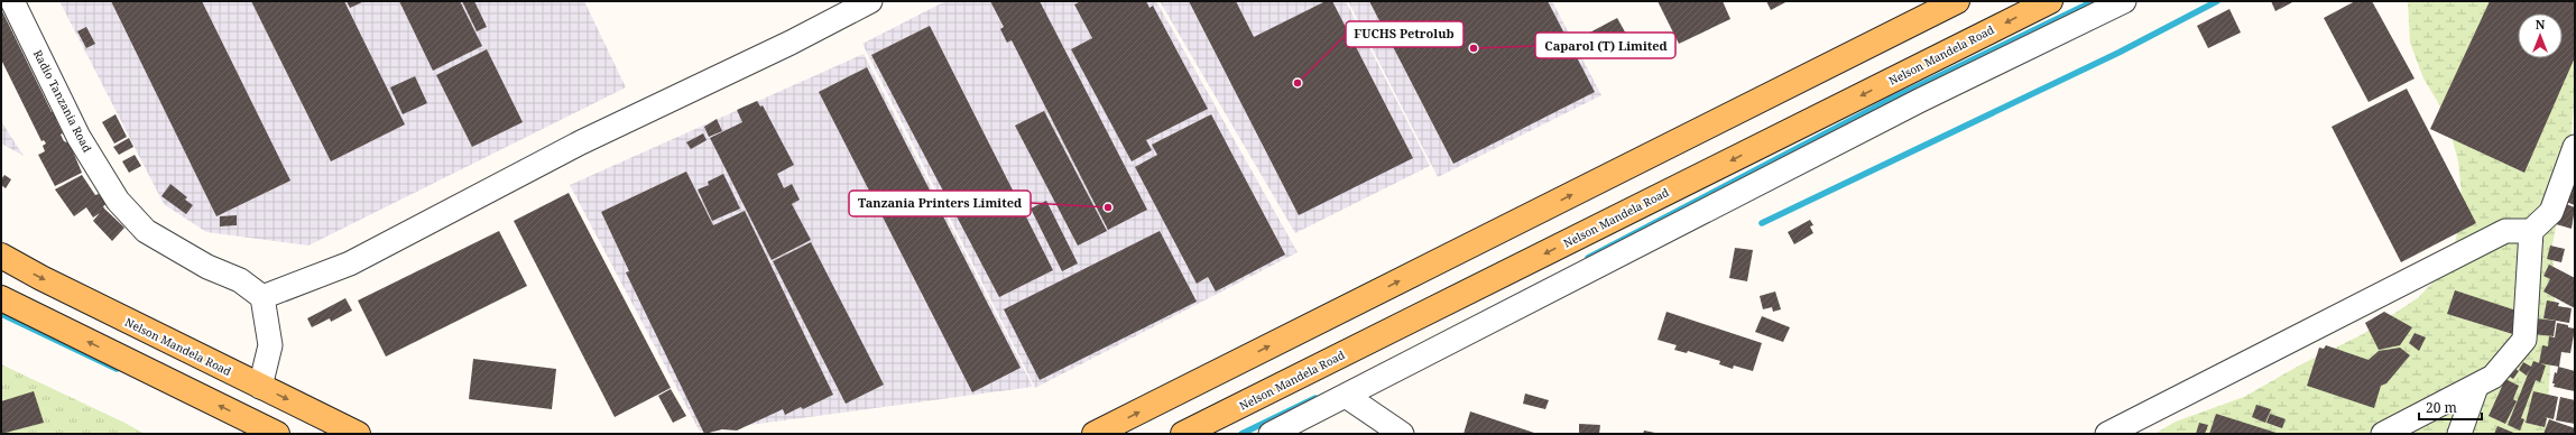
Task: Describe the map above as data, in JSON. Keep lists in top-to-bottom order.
{
  "streets": {
    "main road": ["Nelson Mandela Road"],
    "street": ["Radio Tanzania Road"]
  },
  "places": ["Caparol (T) Limited", "FUCHS Petrolub", "Tanzania Printers Limited"],
  "scale_bar": "20 m",
  "north": "top"
}
